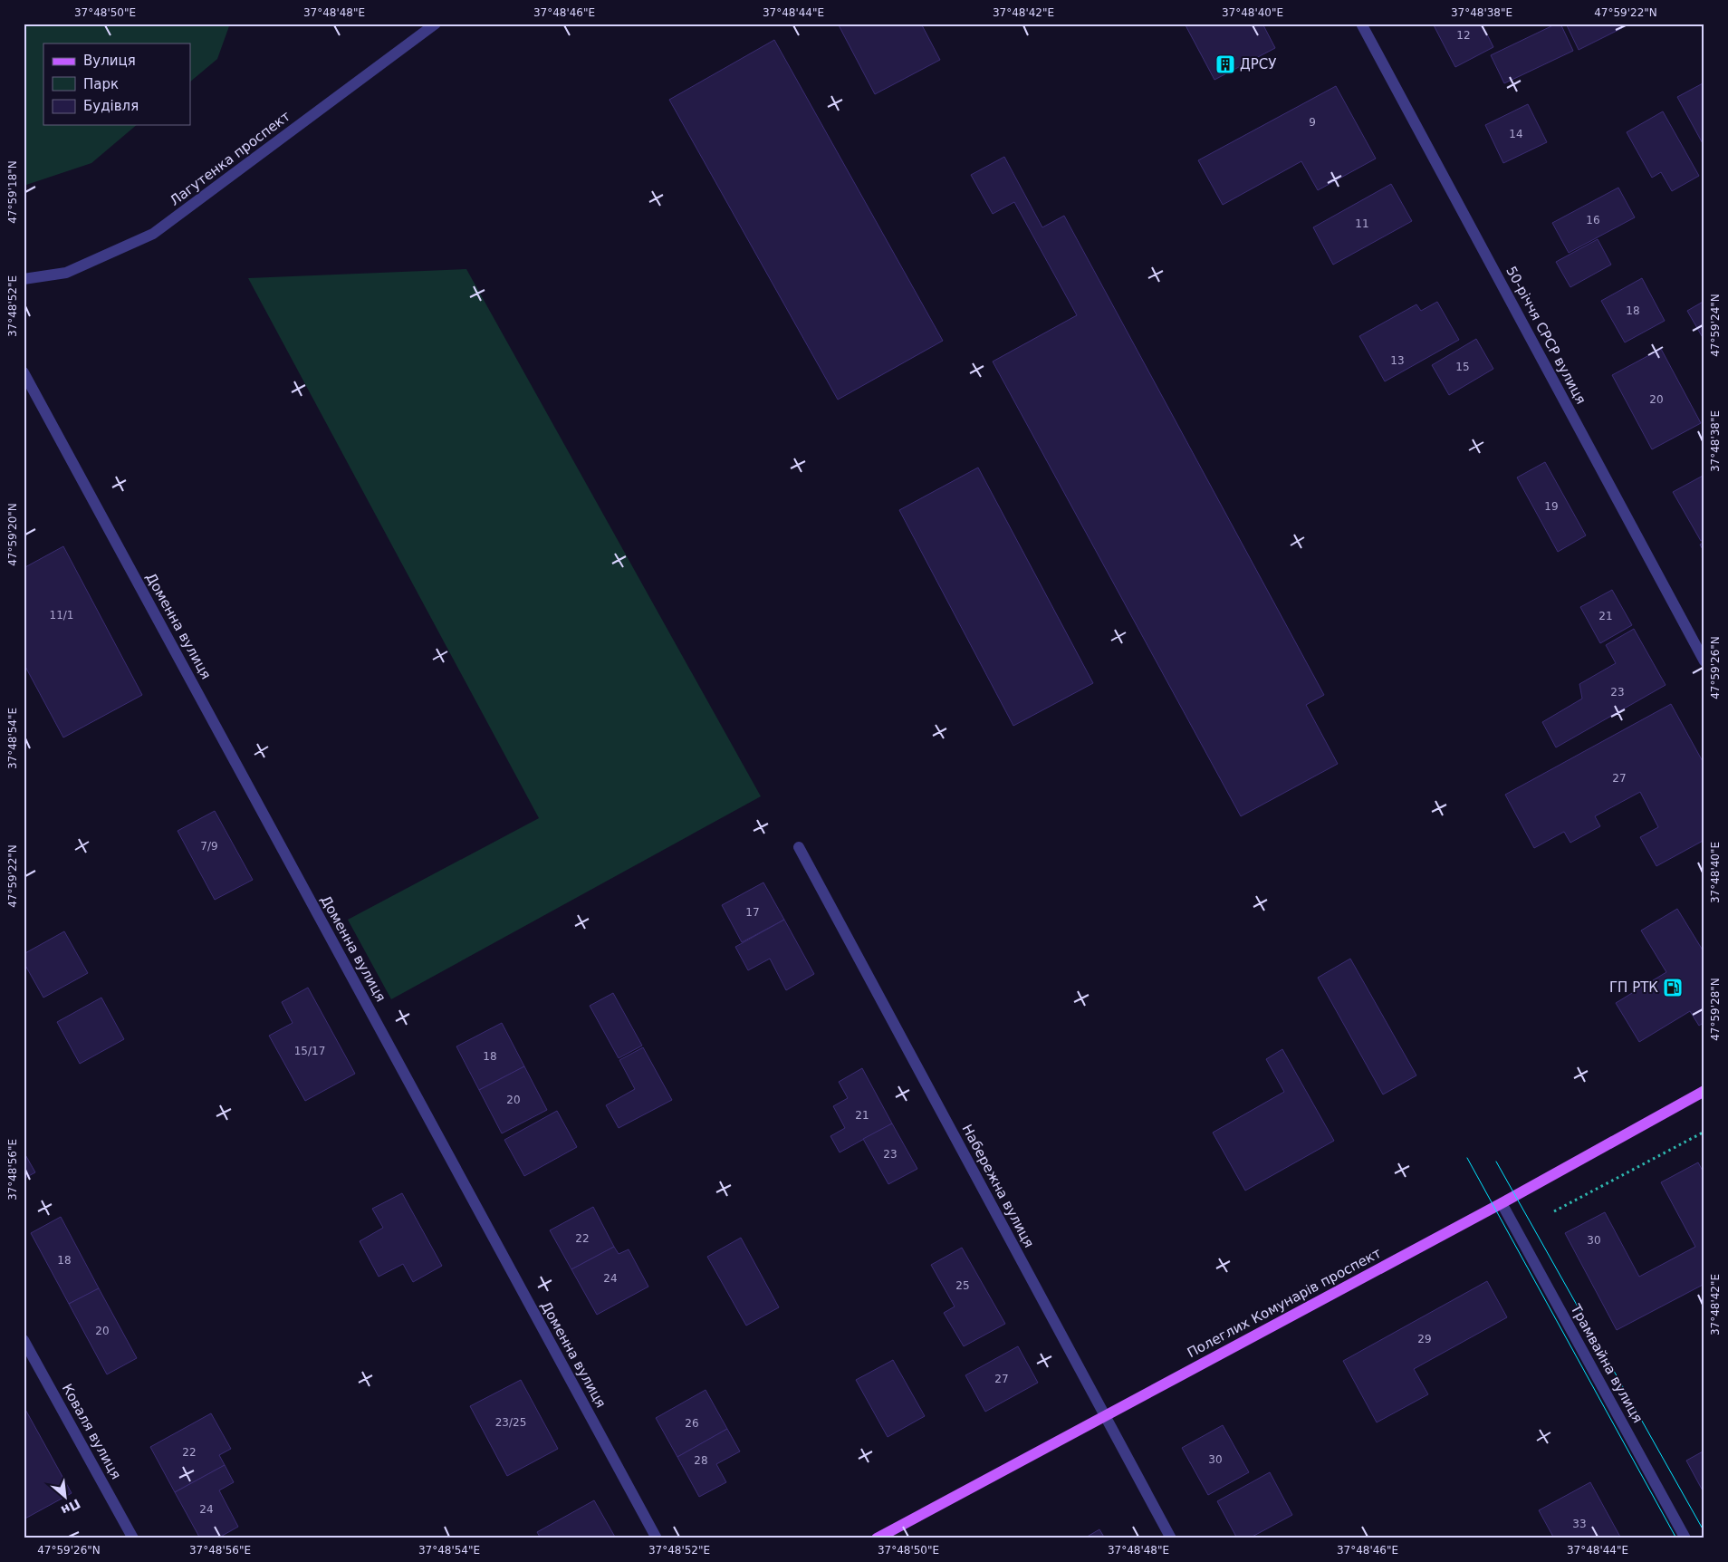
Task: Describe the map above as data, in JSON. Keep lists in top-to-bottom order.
{
  "streets": {
    "main road": ["Полеглих Комунарів проспект"],
    "street": [
      "Лагутенка проспект",
      "50-річчя СРСР вулиця",
      "Доменна вулиця",
      "Набережна вулиця",
      "Трамвайна вулиця",
      "Коваля вулиця"
    ]
  },
  "crossings": [
    ["Набережна вулиця", "Полеглих Комунарів проспект"],
    ["Полеглих Комунарів проспект", "Трамвайна вулиця"]
  ],
  "places": {
    "building": ["ДРСУ"],
    "fuel station": ["ГП РТК"]
  },
  "house_numbers": [
    "12",
    "9",
    "14",
    "16",
    "11",
    "18",
    "13",
    "15",
    "20",
    "19",
    "11/1",
    "21",
    "23",
    "27",
    "7/9",
    "17",
    "15/17",
    "18",
    "20",
    "21",
    "23",
    "22",
    "30",
    "18",
    "24",
    "25",
    "20",
    "29",
    "27",
    "23/25",
    "26",
    "22",
    "30",
    "28",
    "24",
    "33"
  ],
  "legend": ["Вулиця", "Парк", "Будівля"],
  "north": "bottom right",
  "coordinates": [
    "37°48'50\"E",
    "37°48'48\"E",
    "37°48'46\"E",
    "37°48'44\"E",
    "37°48'42\"E",
    "37°48'40\"E",
    "37°48'38\"E",
    "47°59'22\"N",
    "47°59'18\"N",
    "37°48'52\"E",
    "47°59'24\"N",
    "47°59'20\"N",
    "47°59'26\"N",
    "37°48'54\"E",
    "47°59'28\"N",
    "37°48'56\"E"
  ]
}
